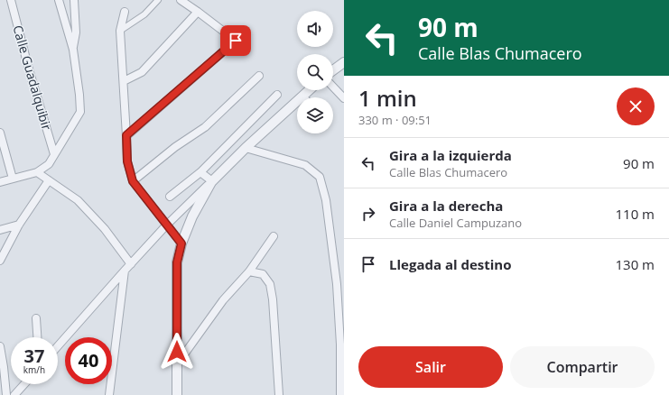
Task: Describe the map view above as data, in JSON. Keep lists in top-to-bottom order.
{
  "streets": {
    "street": ["Calle Guadalquibir"]
  },
  "page": {
    "turn": ["90 m", "Calle Blas Chumacero"],
    "heading": ["1 min", "330 m · 09:51"],
    "list": [
      {
        "name": "Gira a la izquierda",
        "note": "Calle Blas Chumacero",
        "value": "90 m"
      },
      {
        "name": "Gira a la derecha",
        "note": "Calle Daniel Campuzano",
        "value": "110 m"
      },
      {
        "name": "Llegada al destino",
        "value": "130 m"
      }
    ],
    "speed": "37 km/h",
    "limit": "40",
    "buttons": ["Salir", "Compartir"]
  }
}
